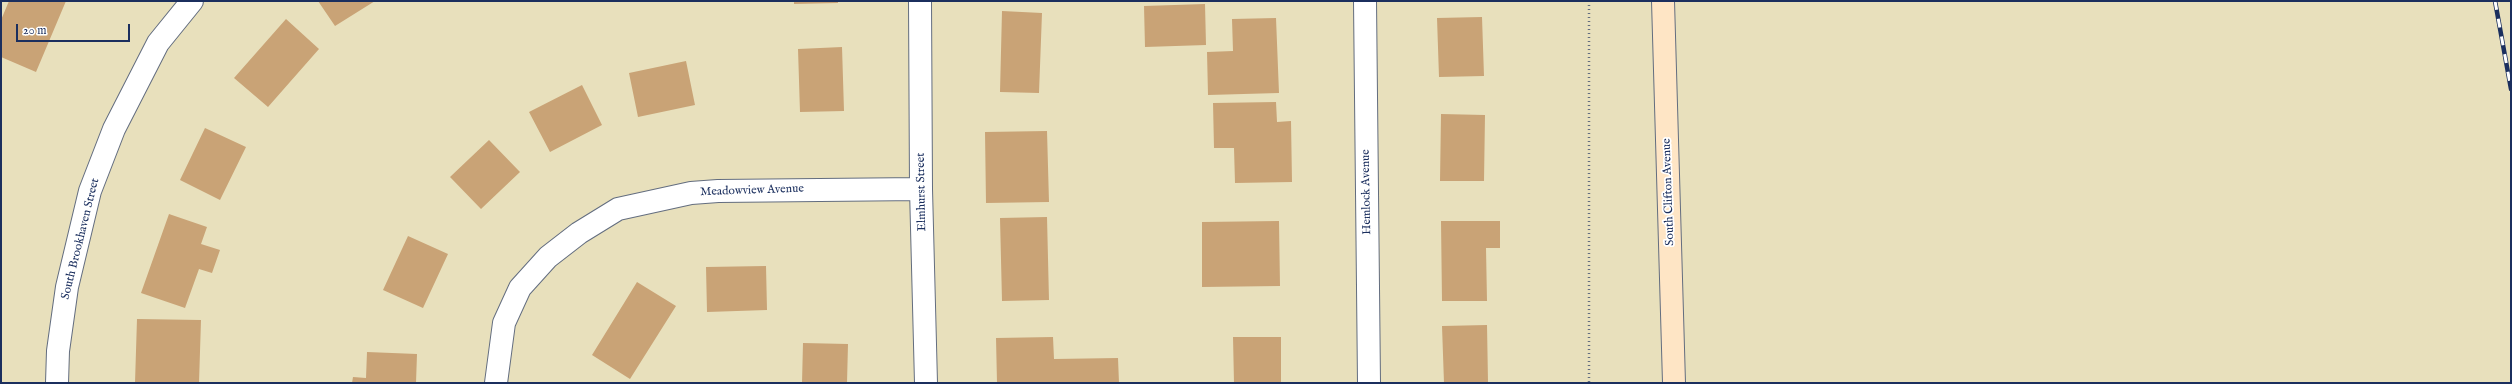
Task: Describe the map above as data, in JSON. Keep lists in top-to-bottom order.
{
  "streets": {
    "street": [
      "Meadowview Avenue",
      "Elmhurst Street",
      "Hemlock Avenue",
      "South Clifton Avenue",
      "South Brookhaven Street"
    ]
  },
  "crossings": [
    ["Meadowview Avenue", "Elmhurst Street"]
  ],
  "scale_bar": "20 m"
}
